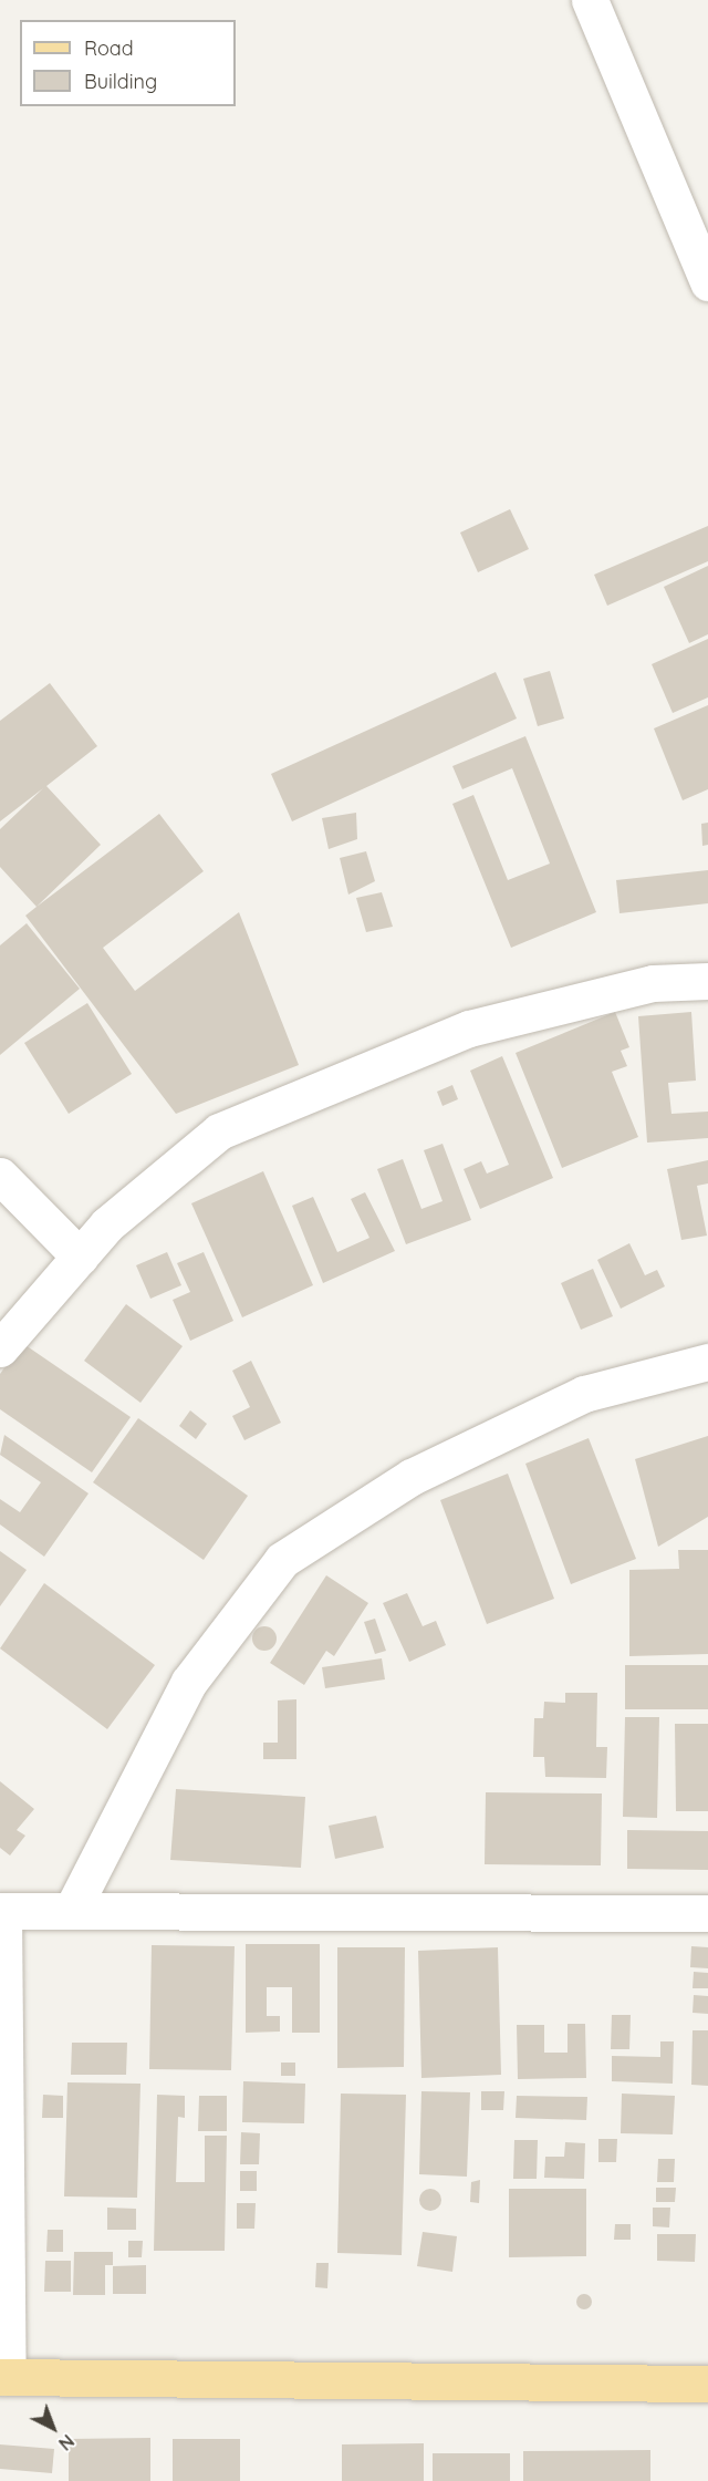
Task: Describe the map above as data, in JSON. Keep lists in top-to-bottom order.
{
  "legend": ["Road", "Building"],
  "north": "bottom right"
}
